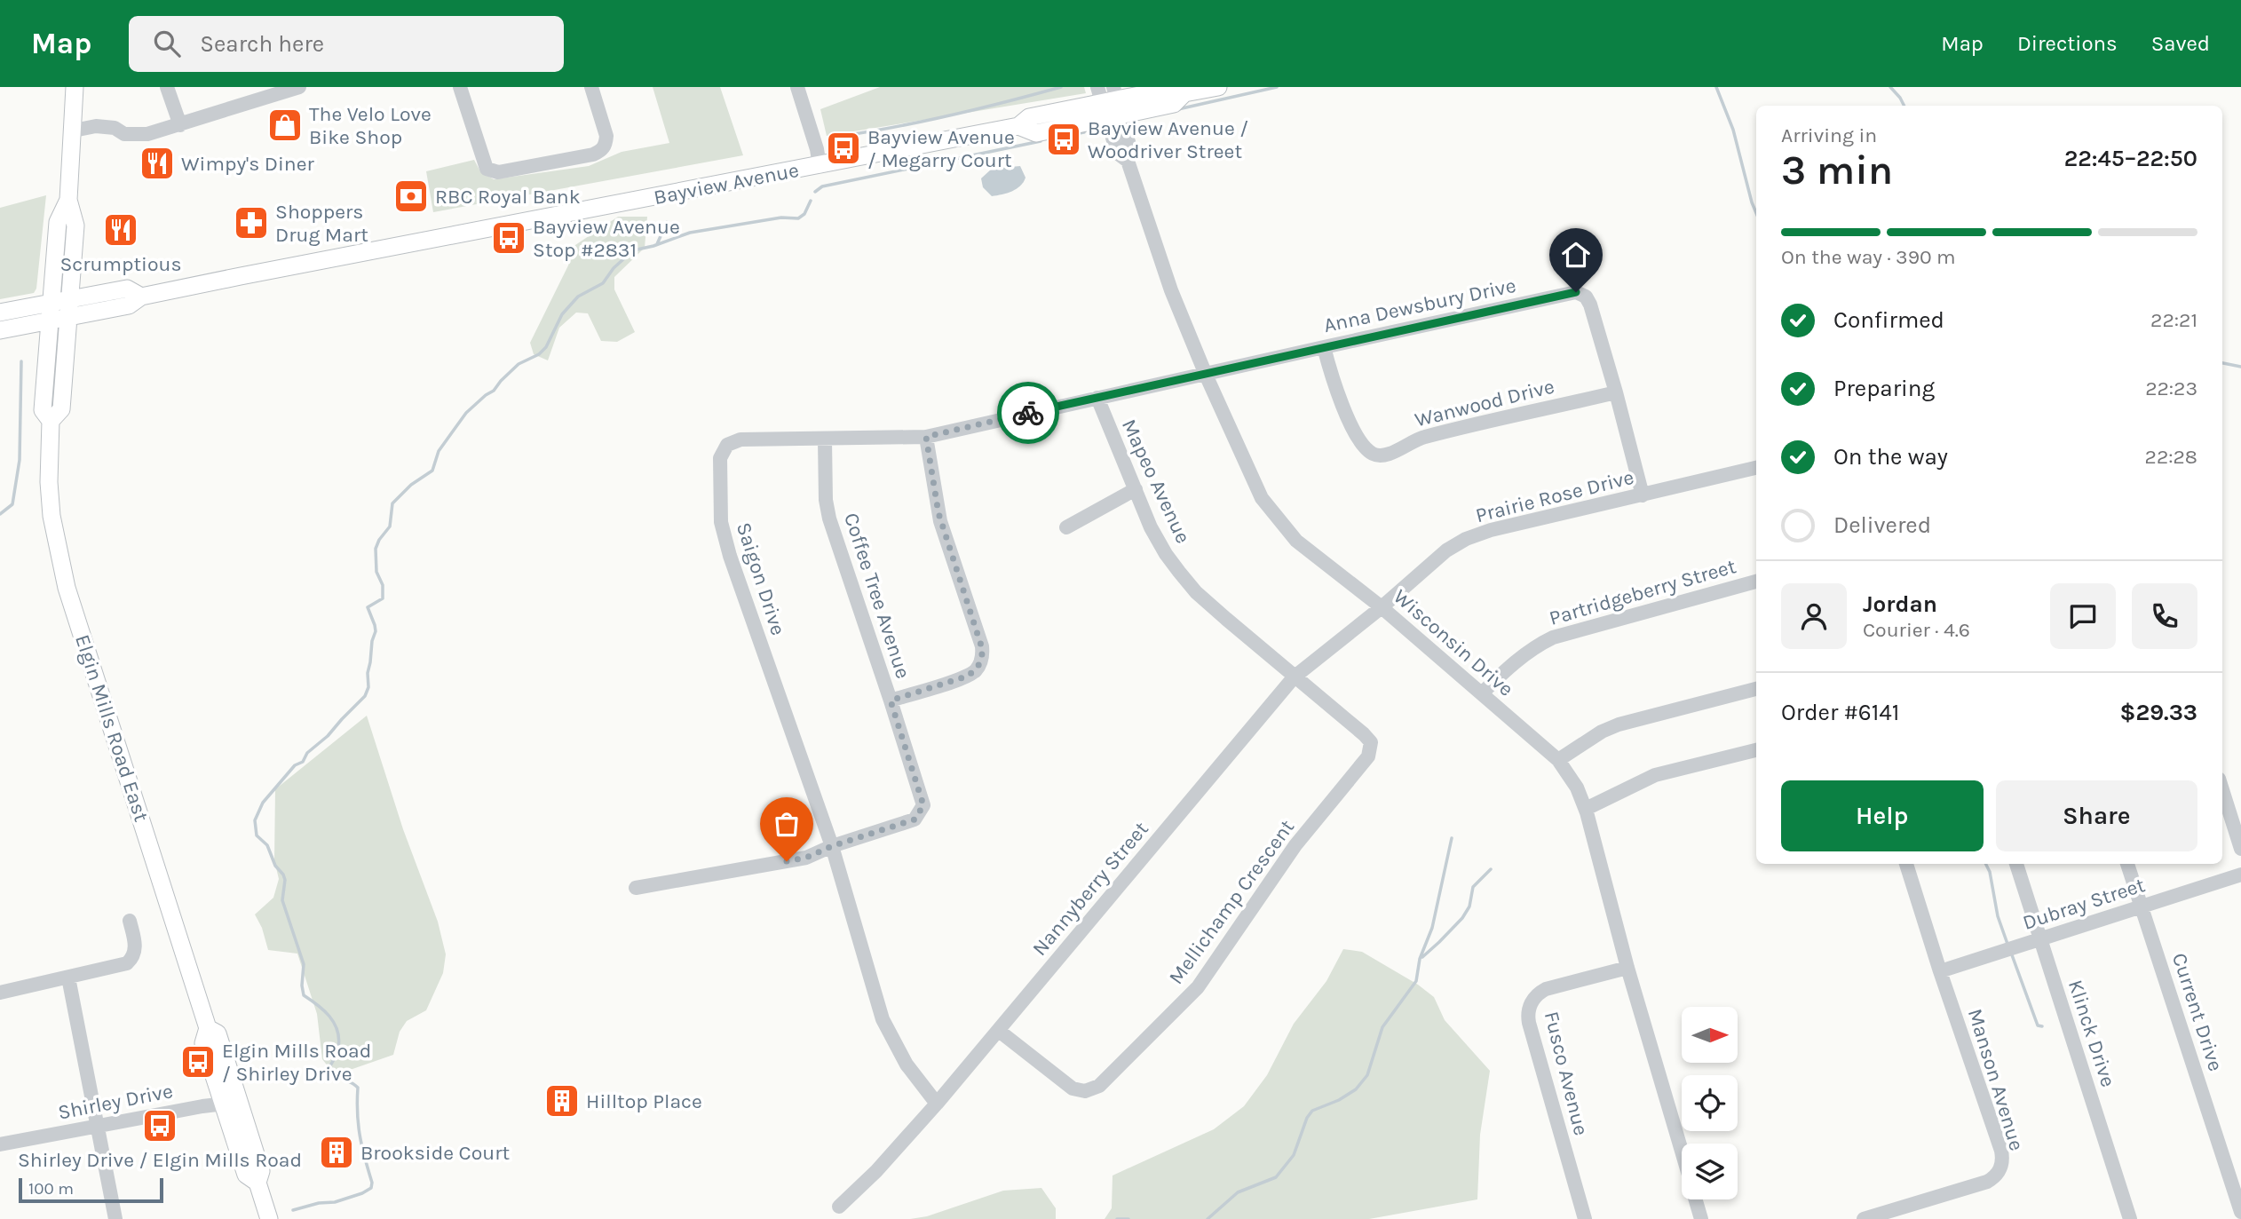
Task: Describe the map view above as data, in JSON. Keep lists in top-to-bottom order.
{
  "streets": {
    "main road": ["Bayview Avenue", "Elgin Mills Road East"],
    "street": [
      "Anna Dewsbury Drive",
      "Wanwood Drive",
      "Mapeo Avenue",
      "Prairie Rose Drive",
      "Saigon Drive",
      "Partridgeberry Street",
      "Coffee Tree Avenue",
      "Wisconsin Drive",
      "Nannyberry Street",
      "Mellichamp Crescent",
      "Dubray Street",
      "Current Drive",
      "Klinck Drive",
      "Fusco Avenue",
      "Manson Avenue",
      "Shirley Drive"
    ]
  },
  "crossings": [
    ["Bayview Avenue", "Wisconsin Drive"],
    ["Bayview Avenue", "Elgin Mills Road East"],
    ["Anna Dewsbury Drive", "Wanwood Drive"],
    ["Anna Dewsbury Drive", "Prairie Rose Drive"],
    ["Anna Dewsbury Drive", "Saigon Drive"],
    ["Anna Dewsbury Drive", "Wisconsin Drive"],
    ["Mapeo Avenue", "Saigon Drive"],
    ["Mapeo Avenue", "Nannyberry Street"],
    ["Mapeo Avenue", "Mellichamp Crescent"],
    ["Prairie Rose Drive", "Wisconsin Drive"],
    ["Prairie Rose Drive", "Nannyberry Street"],
    ["Saigon Drive", "Coffee Tree Avenue"],
    ["Saigon Drive", "Wisconsin Drive"],
    ["Saigon Drive", "Nannyberry Street"],
    ["Partridgeberry Street", "Wisconsin Drive"],
    ["Wisconsin Drive", "Nannyberry Street"],
    ["Wisconsin Drive", "Fusco Avenue"],
    ["Elgin Mills Road East", "Shirley Drive"],
    ["Nannyberry Street", "Mellichamp Crescent"],
    ["Dubray Street", "Current Drive"],
    ["Dubray Street", "Klinck Drive"],
    ["Dubray Street", "Manson Avenue"]
  ],
  "places": {
    "shop": ["The Velo Love Bike Shop"],
    "bus stop": [
      "Bayview Avenue / Woodriver Street",
      "Bayview Avenue / Megarry Court",
      "Bayview Avenue Stop #2831",
      "Elgin Mills Road / Shirley Drive",
      "Shirley Drive / Elgin Mills Road"
    ],
    "restaurant": ["Wimpy's Diner", "Scrumptious"],
    "bank": ["RBC Royal Bank"],
    "pharmacy": ["Shoppers Drug Mart"],
    "building": ["Hilltop Place", "Brookside Court"]
  },
  "scale_bar": "100 m",
  "north": "right",
  "page": {
    "header": "Map",
    "search": "Search here",
    "nav": ["Map", "Directions", "Saved"],
    "heading": ["3 min", "Arriving in", "22:45–22:50"],
    "panel": [
      "Jordan",
      "Courier · 4.6",
      "Order #6141",
      "$29.33"
    ],
    "bar": "On the way · 390 m",
    "list": [
      ["Confirmed", "22:21"],
      ["Preparing", "22:23"],
      ["On the way", "22:28"],
      "Delivered"
    ],
    "buttons": ["Help", "Share"],
    "scale": "100 m"
  }
}
